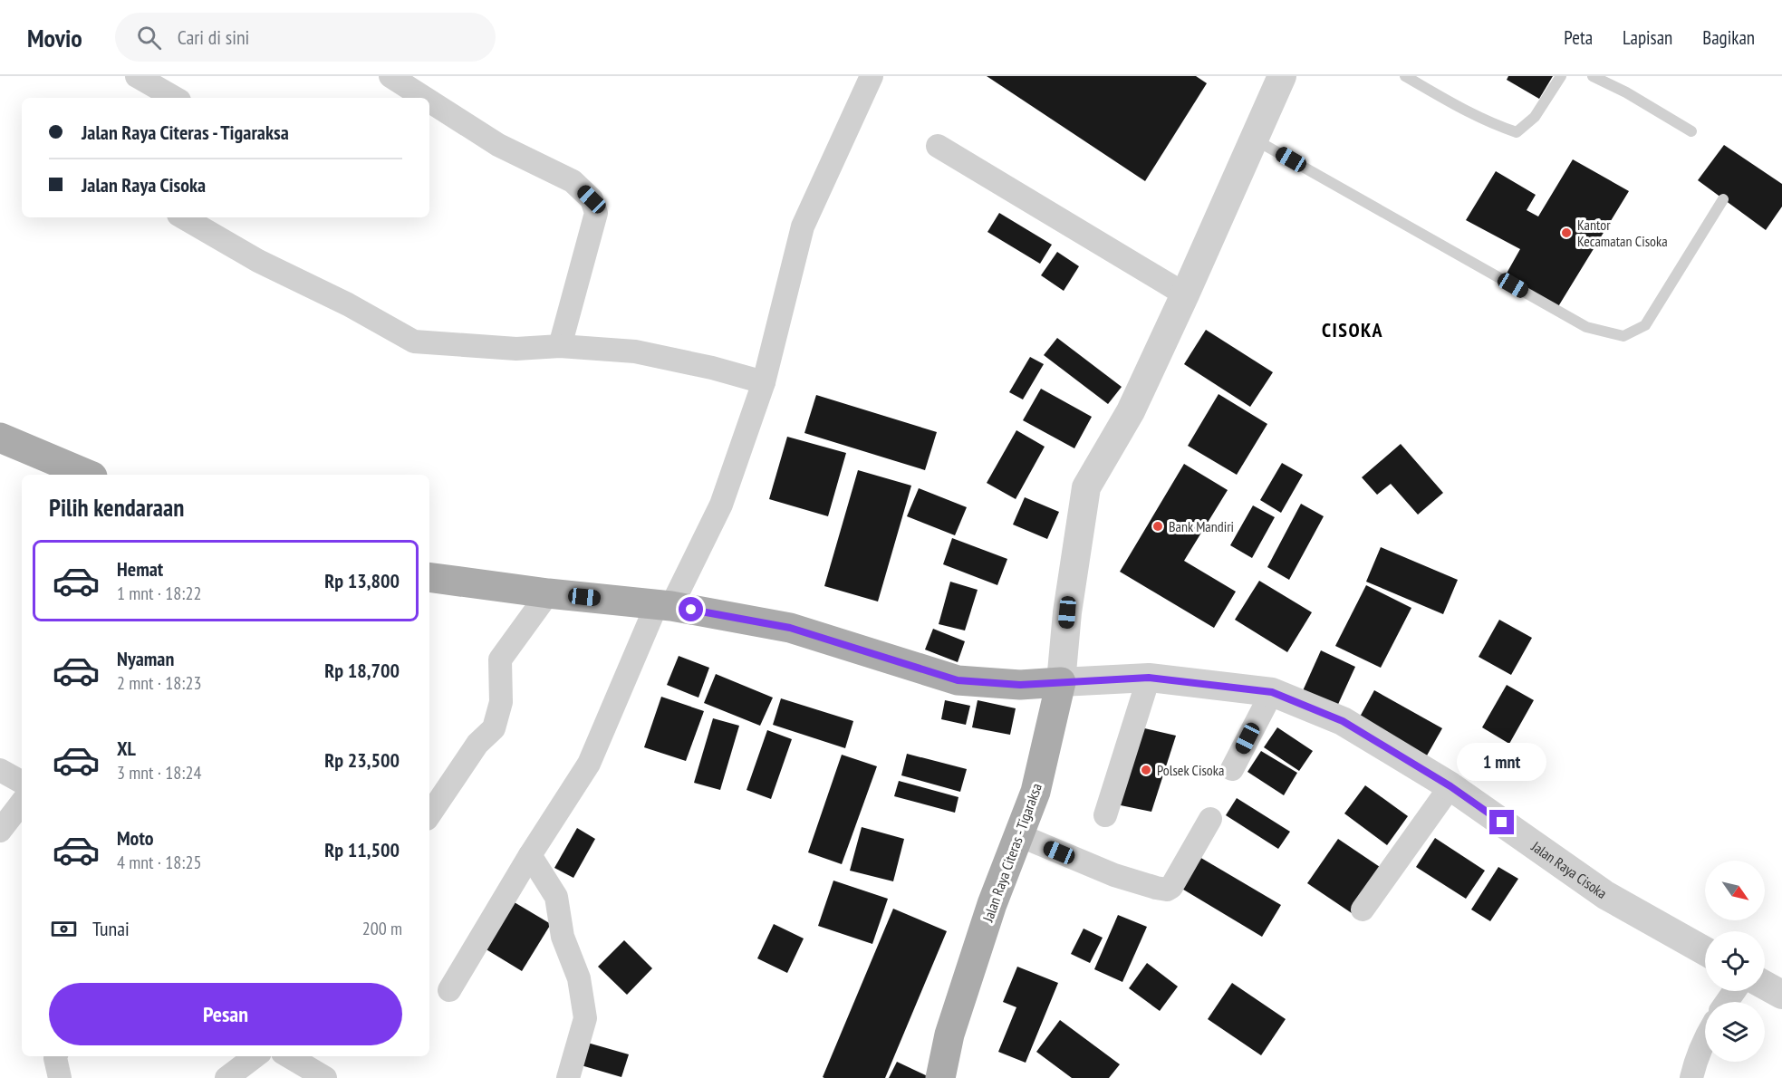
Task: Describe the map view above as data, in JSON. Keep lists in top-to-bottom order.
{
  "streets": {
    "main road": ["Jalan Raya Citeras - Tigaraksa"],
    "street": ["Jalan Raya Cisoka"]
  },
  "crossings": [
    ["Jalan Raya Citeras - Tigaraksa", "Jalan Raya Cisoka"]
  ],
  "districts": ["CISOKA"],
  "places": ["Kantor Kecamatan Cisoka", "Bank Mandiri", "Polsek Cisoka"],
  "north": "bottom right",
  "page": {
    "header": "Movio",
    "search": "Cari di sini",
    "nav": ["Peta", "Lapisan", "Bagikan"],
    "banner": ["Jalan Raya Citeras - Tigaraksa", "Jalan Raya Cisoka"],
    "heading": "Pilih kendaraan",
    "list": [
      {
        "name": "Hemat",
        "note": "1 mnt · 18:22",
        "value": "Rp 13,800"
      },
      {
        "name": "Nyaman",
        "note": "2 mnt · 18:23",
        "value": "Rp 18,700"
      },
      {
        "name": "XL",
        "note": "3 mnt · 18:24",
        "value": "Rp 23,500"
      },
      {
        "name": "Moto",
        "note": "4 mnt · 18:25",
        "value": "Rp 11,500"
      }
    ],
    "bubble": "1 mnt",
    "pay": ["Tunai", "200 m"],
    "buttons": "Pesan"
  }
}
